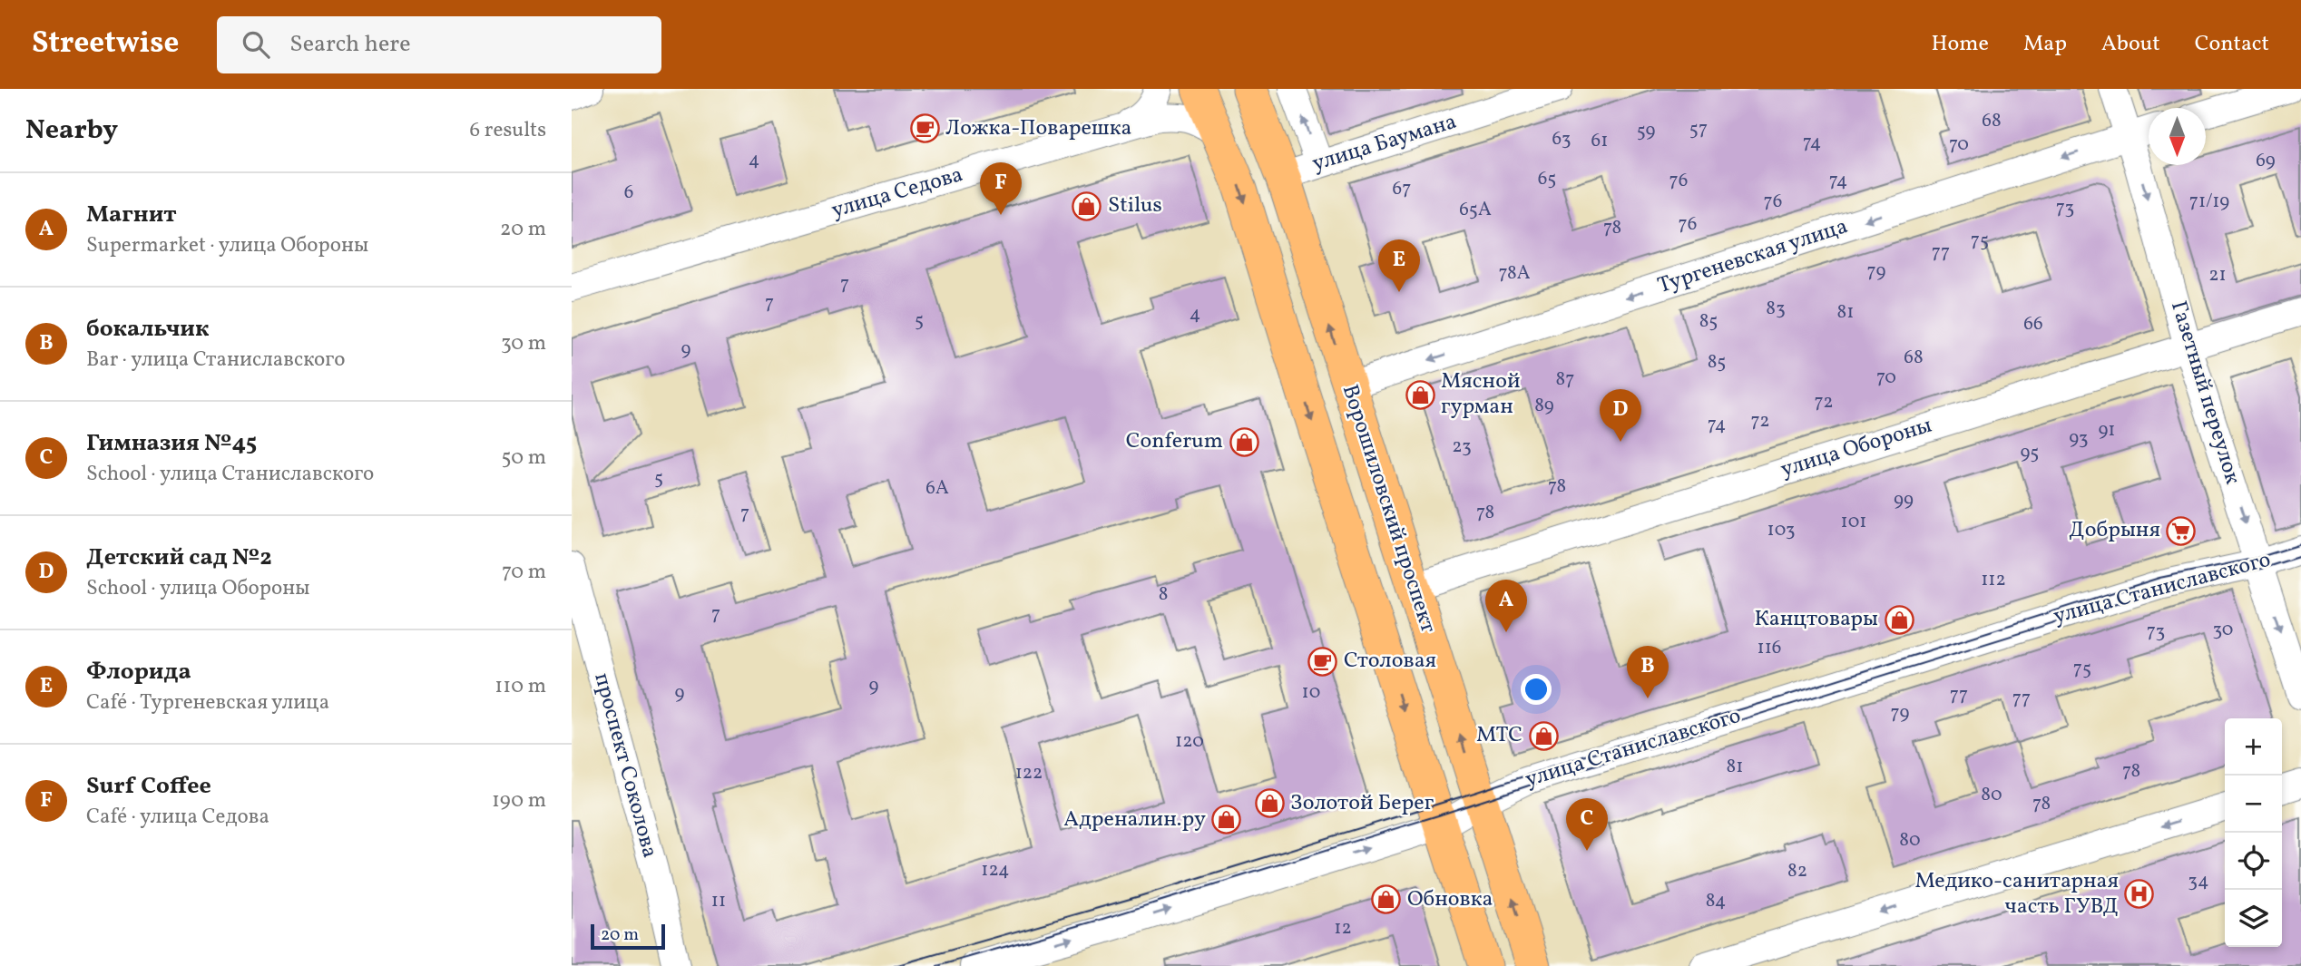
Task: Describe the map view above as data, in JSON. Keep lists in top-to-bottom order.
{
  "streets": {
    "main road": ["Ворошиловский проспект"],
    "street": [
      "улица Баумана",
      "улица Седова",
      "Тургеневская улица",
      "Газетный переулок",
      "улица Обороны",
      "улица Станиславского",
      "проспект Соколова"
    ]
  },
  "crossings": [
    ["улица Баумана", "Ворошиловский проспект"],
    ["улица Седова", "Ворошиловский проспект"],
    ["Тургеневская улица", "Газетный переулок"],
    ["Тургеневская улица", "Ворошиловский проспект"],
    ["Газетный переулок", "улица Обороны"],
    ["Газетный переулок", "улица Станиславского"],
    ["улица Обороны", "Ворошиловский проспект"],
    ["Ворошиловский проспект", "улица Станиславского"]
  ],
  "one_way": ["Тургеневская улица", "Газетный переулок", "улица Станиславского"],
  "places": {
    "cafe": ["Ложка-Поварешка", "Столовая"],
    "shop": [
      "Stilus",
      "Мясной гурман",
      "Conferum",
      "Канцтовары",
      "МТС",
      "Золотой Берег",
      "Адреналин.ру",
      "Обновка"
    ],
    "supermarket": ["Добрыня"],
    "hospital": ["Медико-санитарная часть ГУВД"]
  },
  "house_numbers": [
    "68",
    "57",
    "59",
    "63",
    "61",
    "74",
    "70",
    "4",
    "69",
    "65",
    "76",
    "74",
    "67",
    "6",
    "76",
    "71/19",
    "73",
    "65А",
    "76",
    "78",
    "75",
    "77",
    "79",
    "78А",
    "21",
    "7",
    "7",
    "83",
    "81",
    "4",
    "5",
    "85",
    "66",
    "9",
    "68",
    "85",
    "70",
    "87",
    "72",
    "89",
    "72",
    "74",
    "91",
    "93",
    "23",
    "95",
    "5",
    "78",
    "6А",
    "99",
    "78",
    "7",
    "101",
    "103",
    "112",
    "8",
    "7",
    "30",
    "73",
    "116",
    "75",
    "9",
    "10",
    "9",
    "77",
    "77",
    "79",
    "120",
    "81",
    "78",
    "122",
    "80",
    "78",
    "80",
    "124",
    "82",
    "34",
    "11",
    "84",
    "12"
  ],
  "scale_bar": "20 m",
  "north": "bottom",
  "page": {
    "header": "Streetwise",
    "search": "Search here",
    "nav": [
      "Home",
      "Map",
      "About",
      "Contact"
    ],
    "heading": ["Nearby", "6 results"],
    "pins": [
      "F",
      "E",
      "D",
      "A",
      "B",
      "C"
    ],
    "list": [
      {
        "mark": "A",
        "name": "Магнит",
        "note": "Supermarket · улица Обороны",
        "value": "20 m"
      },
      {
        "mark": "B",
        "name": "бокальчик",
        "note": "Bar · улица Станиславского",
        "value": "30 m"
      },
      {
        "mark": "C",
        "name": "Гимназия №45",
        "note": "School · улица Станиславского",
        "value": "50 m"
      },
      {
        "mark": "D",
        "name": "Детский сад №2",
        "note": "School · улица Обороны",
        "value": "70 m"
      },
      {
        "mark": "E",
        "name": "Флорида",
        "note": "Café · Тургеневская улица",
        "value": "110 m"
      },
      {
        "mark": "F",
        "name": "Surf Coffee",
        "note": "Café · улица Седова",
        "value": "190 m"
      }
    ],
    "map_buttons": ["+", "−"],
    "scale": "20 m"
  }
}
